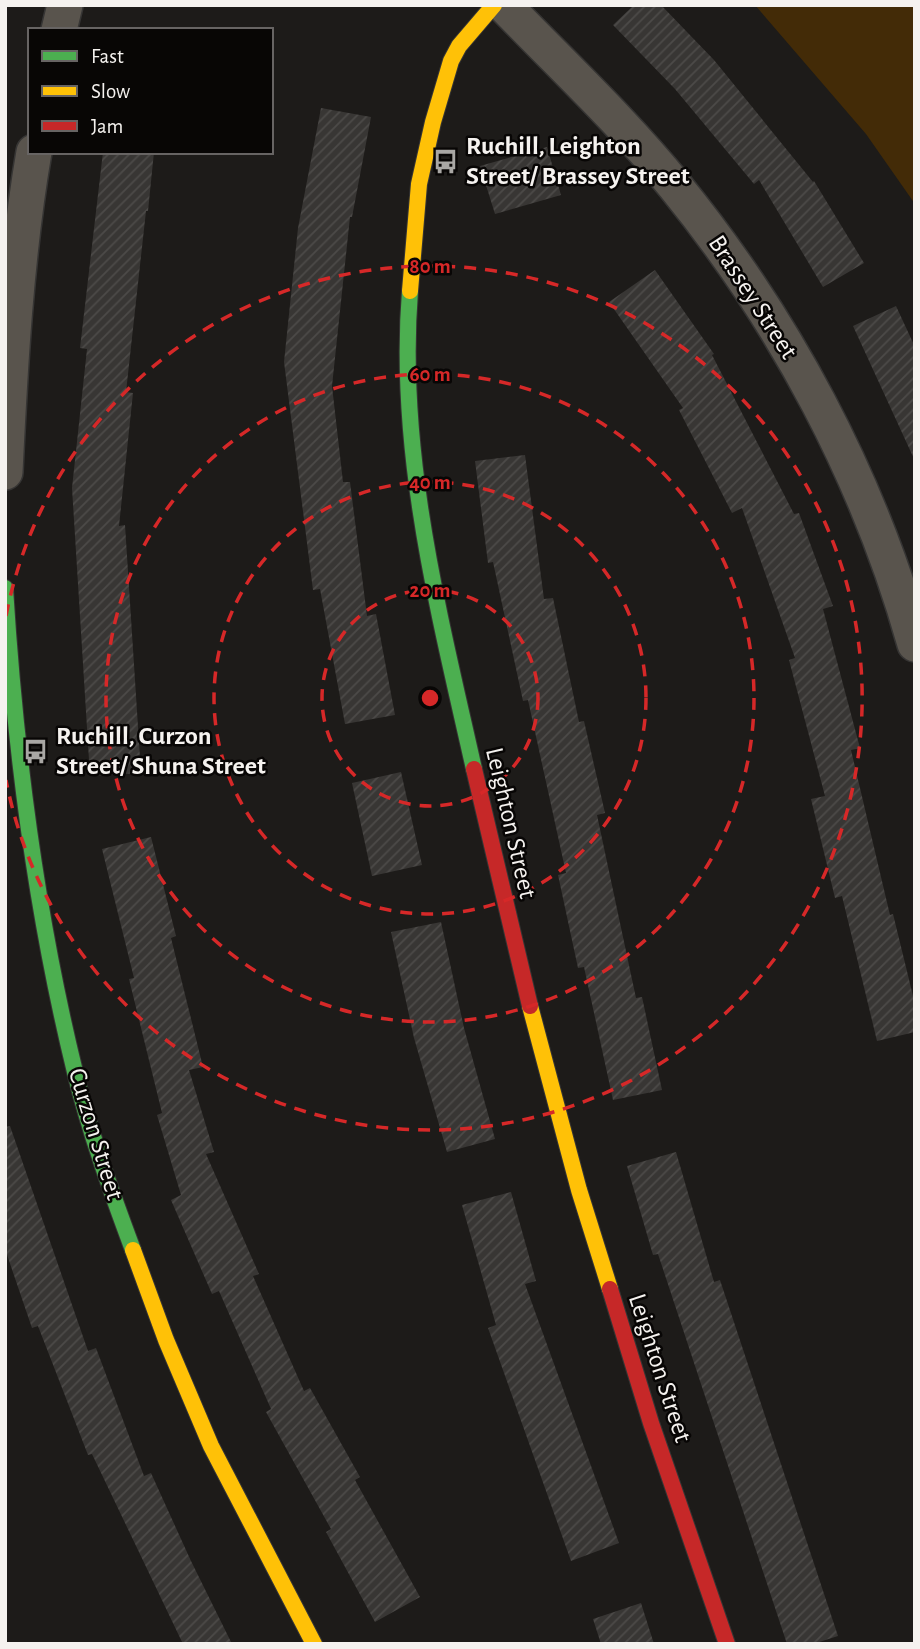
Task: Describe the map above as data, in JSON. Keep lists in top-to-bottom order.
{
  "streets": {
    "street": ["Brassey Street", "Leighton Street", "Curzon Street"]
  },
  "places": {
    "bus stop": ["Ruchill, Leighton Street/ Brassey Street", "Ruchill, Curzon Street/ Shuna Street"]
  },
  "legend": ["Fast", "Slow", "Jam"],
  "rings": [
    "80 m",
    "60 m",
    "40 m",
    "20 m"
  ]
}
